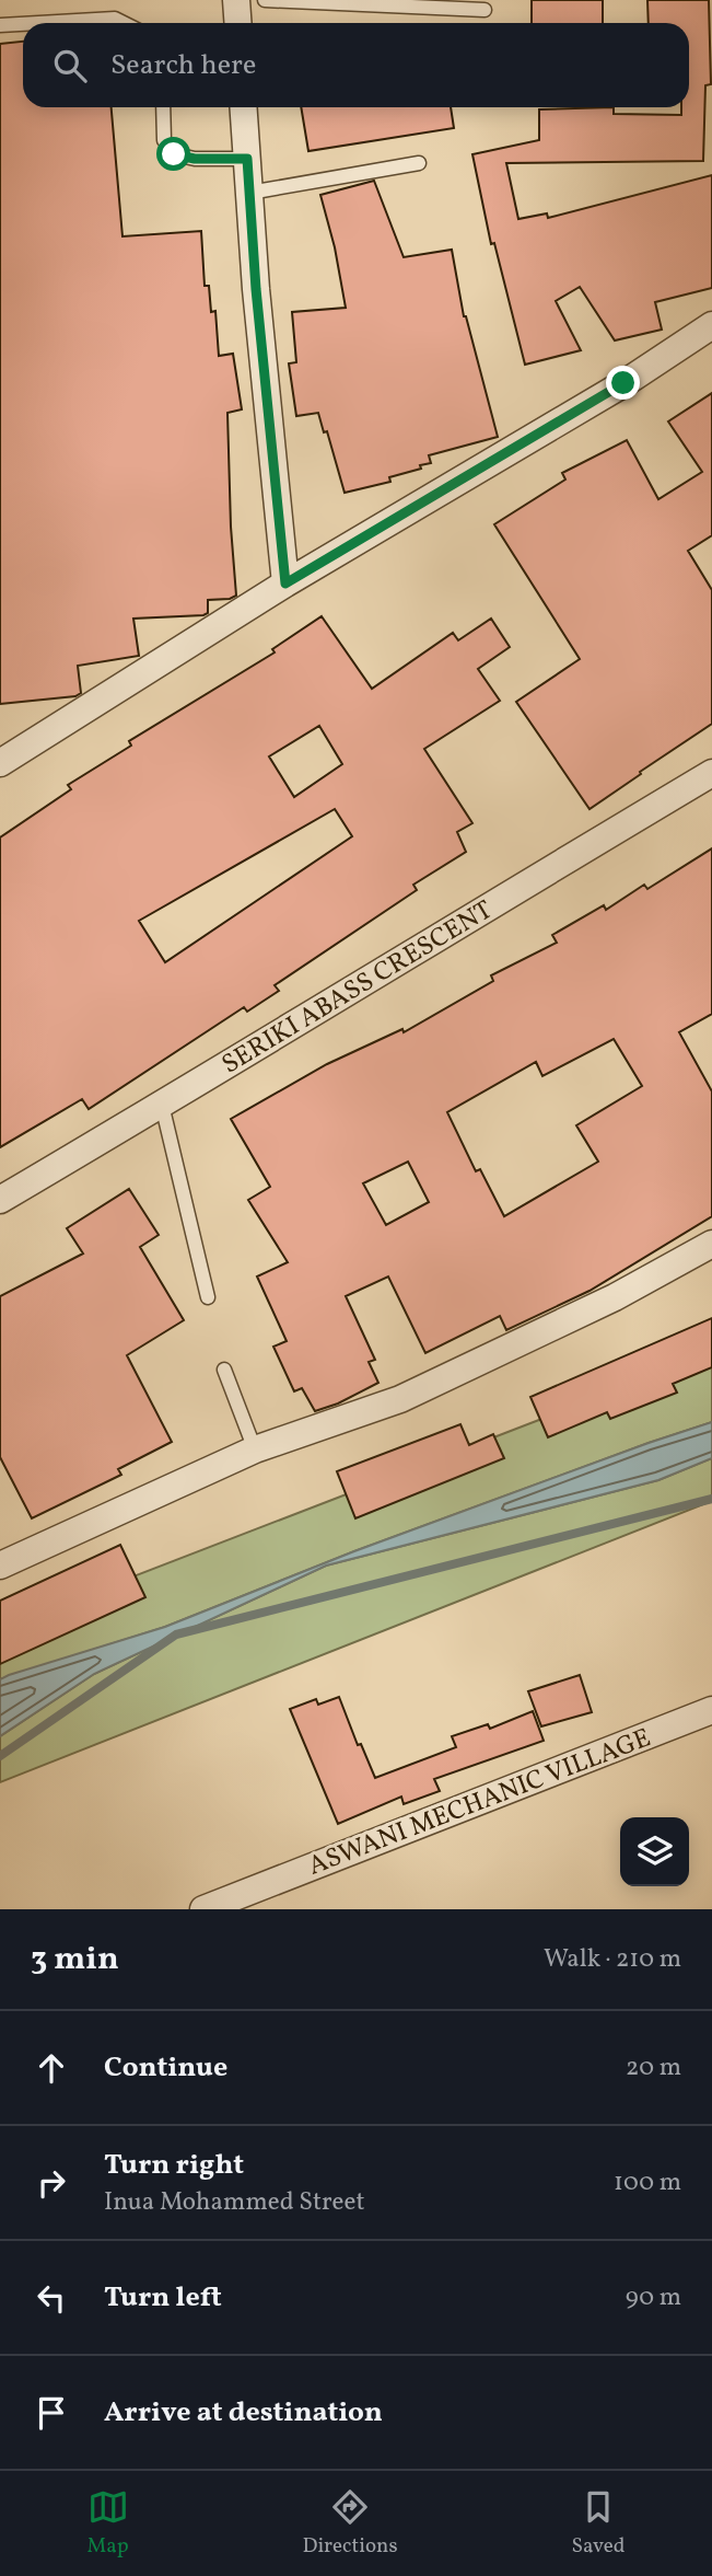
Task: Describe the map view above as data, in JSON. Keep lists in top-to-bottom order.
{
  "streets": {
    "street": ["SERIKI ABASS CRESCENT", "ASWANI MECHANIC VILLAGE"]
  },
  "page": {
    "search": "Search here",
    "heading": ["3 min", "Walk · 210 m"],
    "list": [
      ["Continue", "20 m"],
      ["Turn right", "Inua Mohammed Street", "100 m"],
      ["Turn left", "90 m"],
      "Arrive at destination"
    ],
    "nav": ["Map", "Directions", "Saved"]
  }
}
